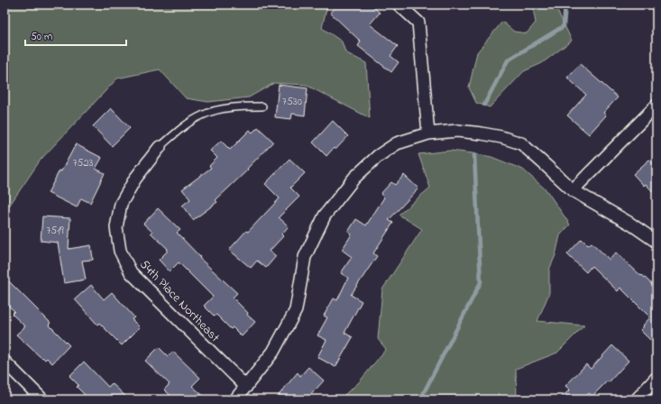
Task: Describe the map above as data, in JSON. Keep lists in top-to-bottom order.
{
  "streets": {
    "street": ["54th Place Northeast"]
  },
  "house_numbers": ["7530", "7523", "7519"],
  "scale_bar": "50 m"
}
